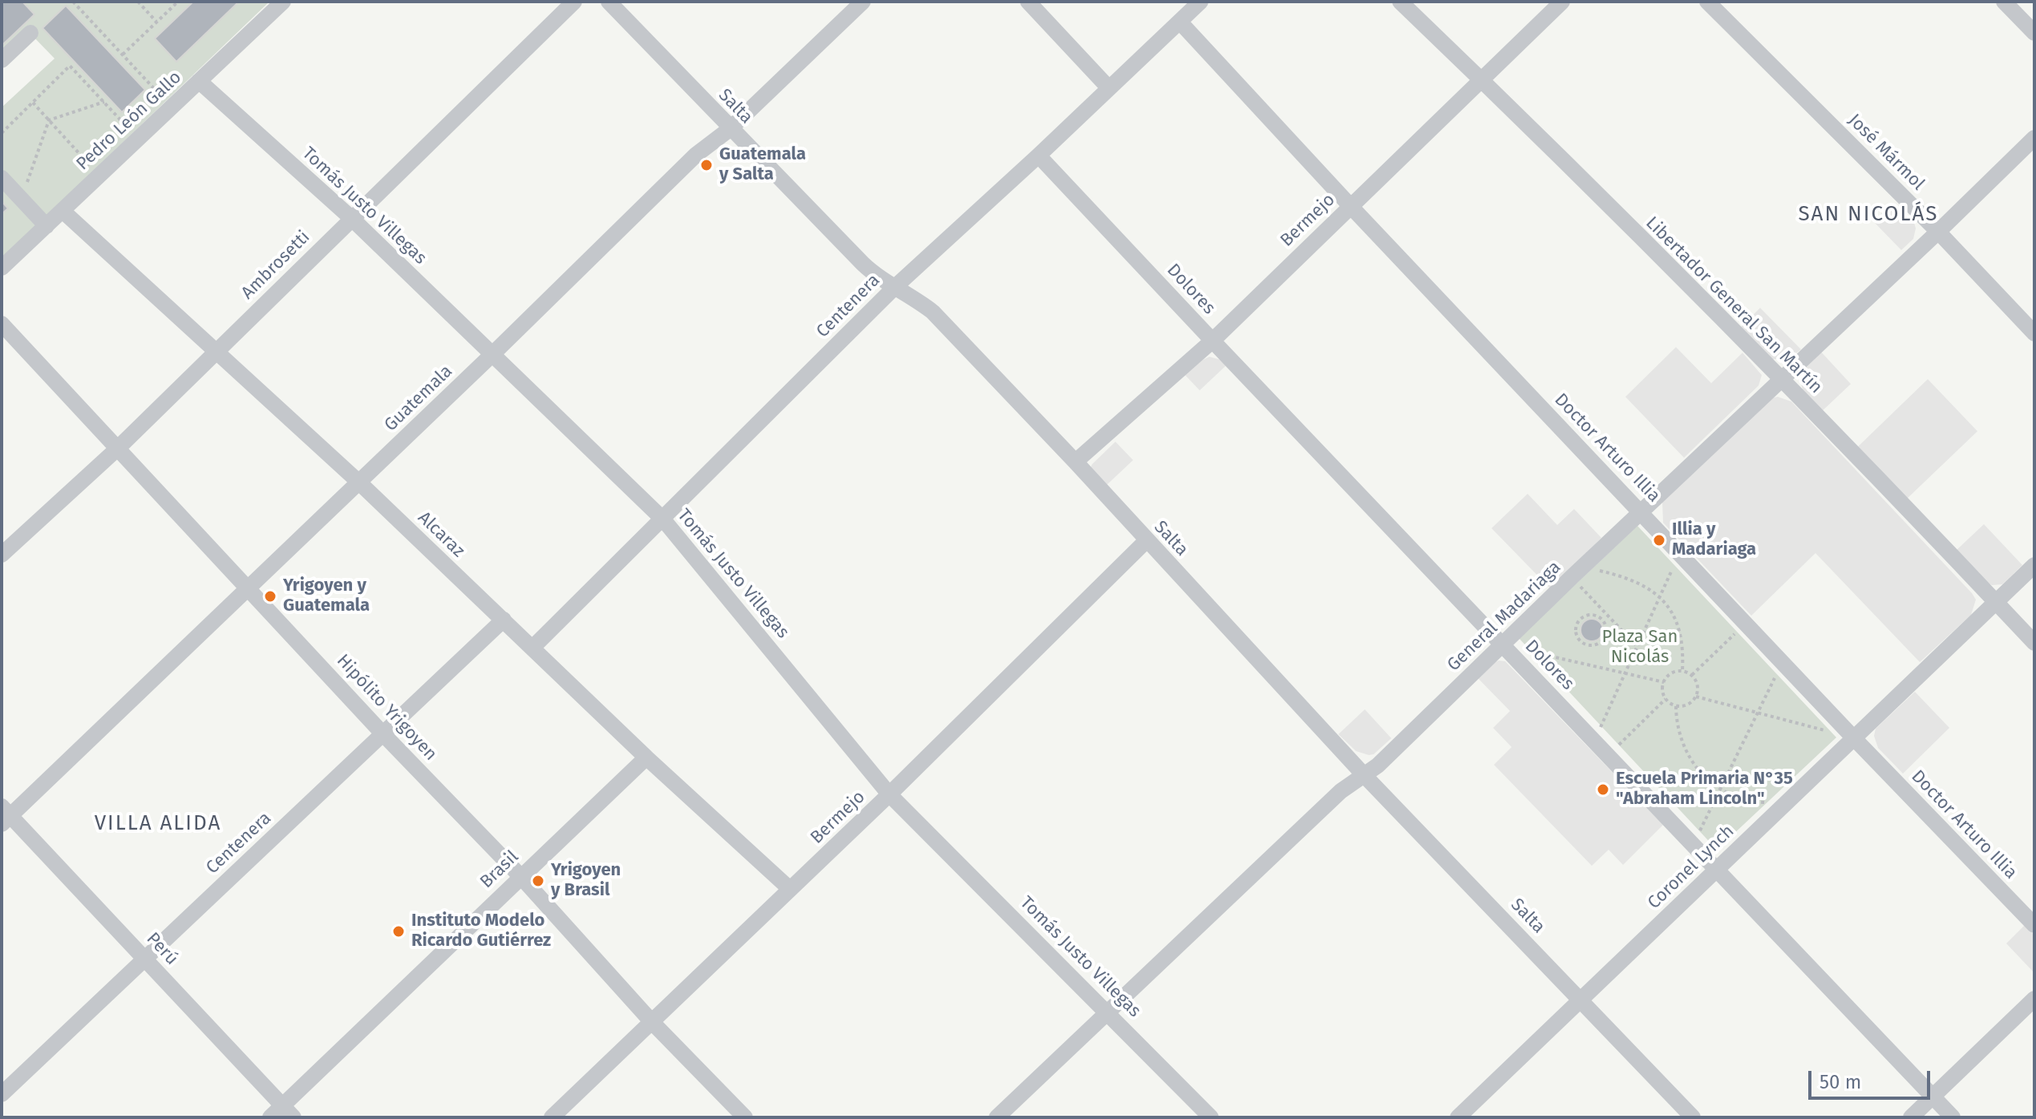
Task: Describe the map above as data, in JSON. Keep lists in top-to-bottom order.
{
  "streets": {
    "street": [
      "Salta",
      "Pedro León Gallo",
      "José Mármol",
      "Tomás Justo Villegas",
      "Bermejo",
      "Ambrosetti",
      "Dolores",
      "Libertador General San Martín",
      "Centenera",
      "Guatemala",
      "Doctor Arturo Illia",
      "Alcaraz",
      "General Madariaga",
      "Hipólito Yrigoyen",
      "Coronel Lynch",
      "Brasil",
      "Perú"
    ]
  },
  "crossings": [
    ["Salta", "Bermejo"],
    ["Salta", "Centenera"],
    ["Salta", "Guatemala"],
    ["Salta", "General Madariaga"],
    ["Salta", "Coronel Lynch"],
    ["Pedro León Gallo", "Tomás Justo Villegas"],
    ["Pedro León Gallo", "Alcaraz"],
    ["José Mármol", "General Madariaga"],
    ["Tomás Justo Villegas", "Bermejo"],
    ["Tomás Justo Villegas", "Ambrosetti"],
    ["Tomás Justo Villegas", "Centenera"],
    ["Tomás Justo Villegas", "Guatemala"],
    ["Tomás Justo Villegas", "General Madariaga"],
    ["Bermejo", "Dolores"],
    ["Bermejo", "Libertador General San Martín"],
    ["Bermejo", "Doctor Arturo Illia"],
    ["Bermejo", "Alcaraz"],
    ["Bermejo", "Hipólito Yrigoyen"],
    ["Ambrosetti", "Alcaraz"],
    ["Ambrosetti", "Hipólito Yrigoyen"],
    ["Dolores", "Centenera"],
    ["Dolores", "General Madariaga"],
    ["Dolores", "Coronel Lynch"],
    ["Libertador General San Martín", "General Madariaga"],
    ["Libertador General San Martín", "Coronel Lynch"],
    ["Centenera", "Doctor Arturo Illia"],
    ["Centenera", "Alcaraz"],
    ["Centenera", "Hipólito Yrigoyen"],
    ["Centenera", "Perú"],
    ["Guatemala", "Alcaraz"],
    ["Guatemala", "Hipólito Yrigoyen"],
    ["Guatemala", "Perú"],
    ["Doctor Arturo Illia", "General Madariaga"],
    ["Doctor Arturo Illia", "Coronel Lynch"],
    ["Alcaraz", "Brasil"],
    ["Hipólito Yrigoyen", "Brasil"],
    ["Brasil", "Perú"]
  ],
  "districts": ["SAN NICOLÁS", "VILLA ALIDA"],
  "parks": ["Plaza San Nicolás"],
  "places": [
    "Guatemala y Salta",
    "Illia y Madariaga",
    "Yrigoyen y Guatemala",
    "Escuela Primaria N°35 \"Abraham Lincoln\"",
    "Yrigoyen y Brasil",
    "Instituto Modelo Ricardo Gutiérrez"
  ],
  "scale_bar": "50 m"
}
